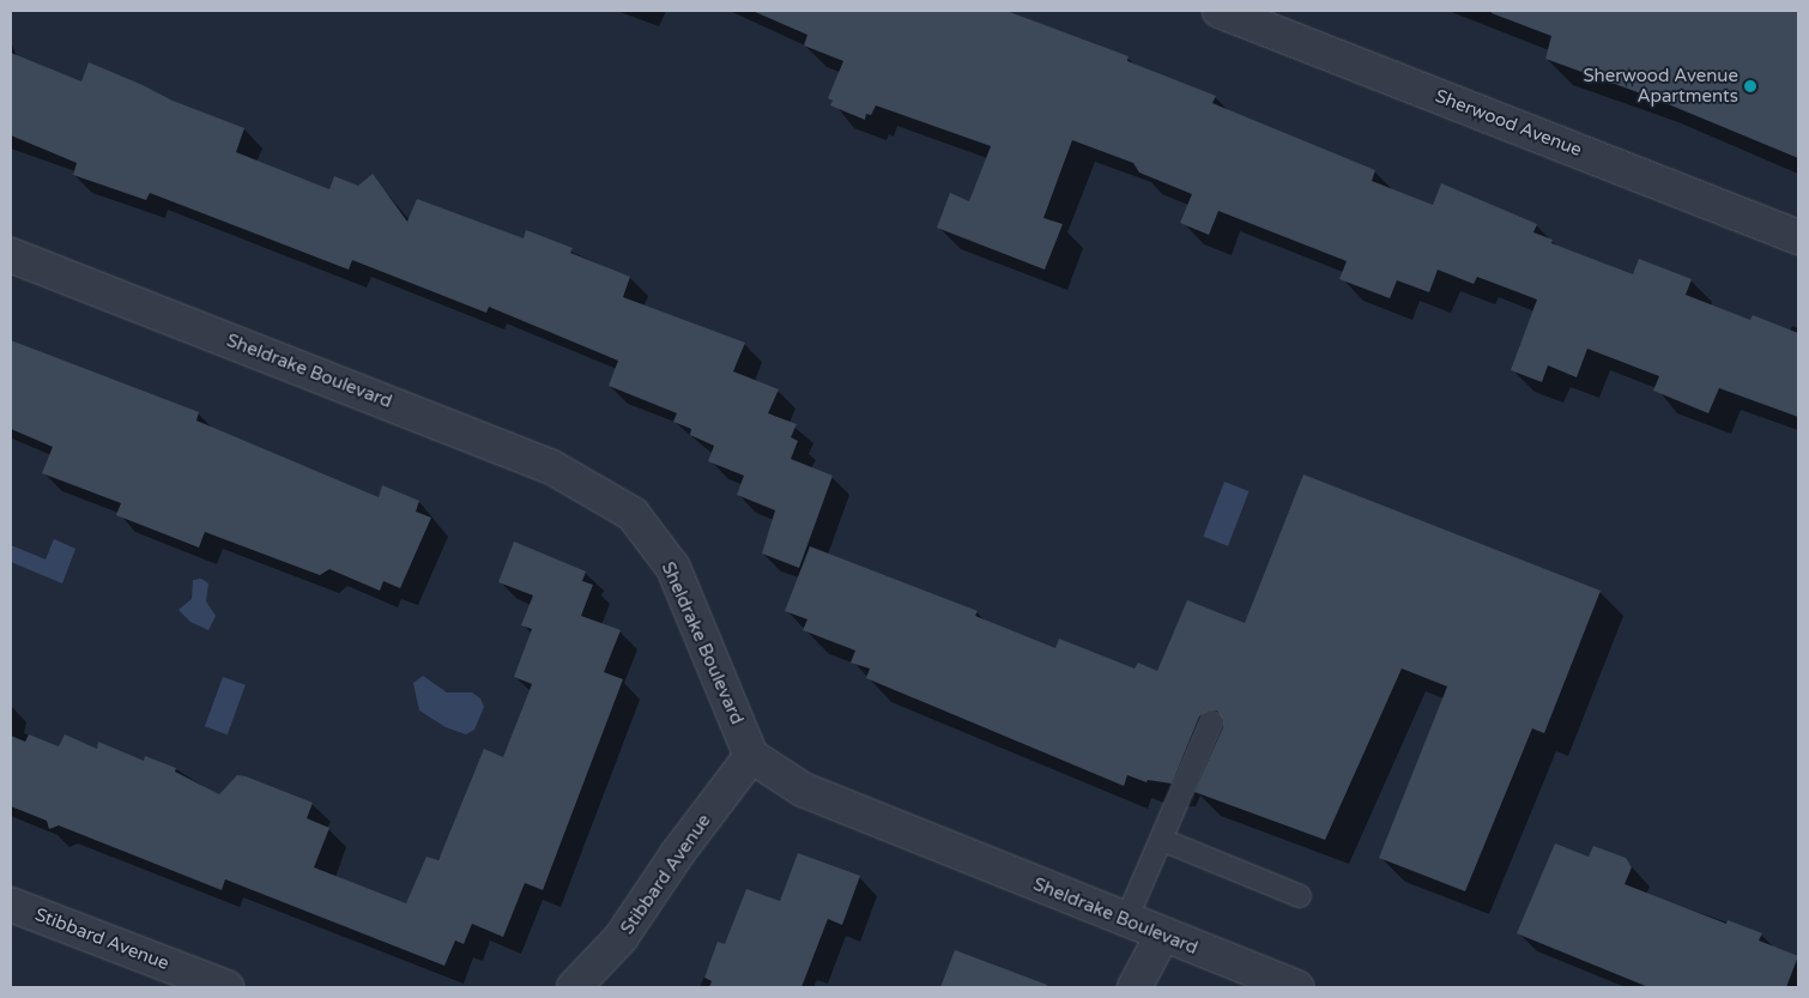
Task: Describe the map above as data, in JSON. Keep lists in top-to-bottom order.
{
  "streets": {
    "street": ["Sherwood Avenue", "Sheldrake Boulevard", "Stibbard Avenue"]
  },
  "crossings": [
    ["Sheldrake Boulevard", "Stibbard Avenue"]
  ],
  "places": ["Sherwood Avenue Apartments"]
}
